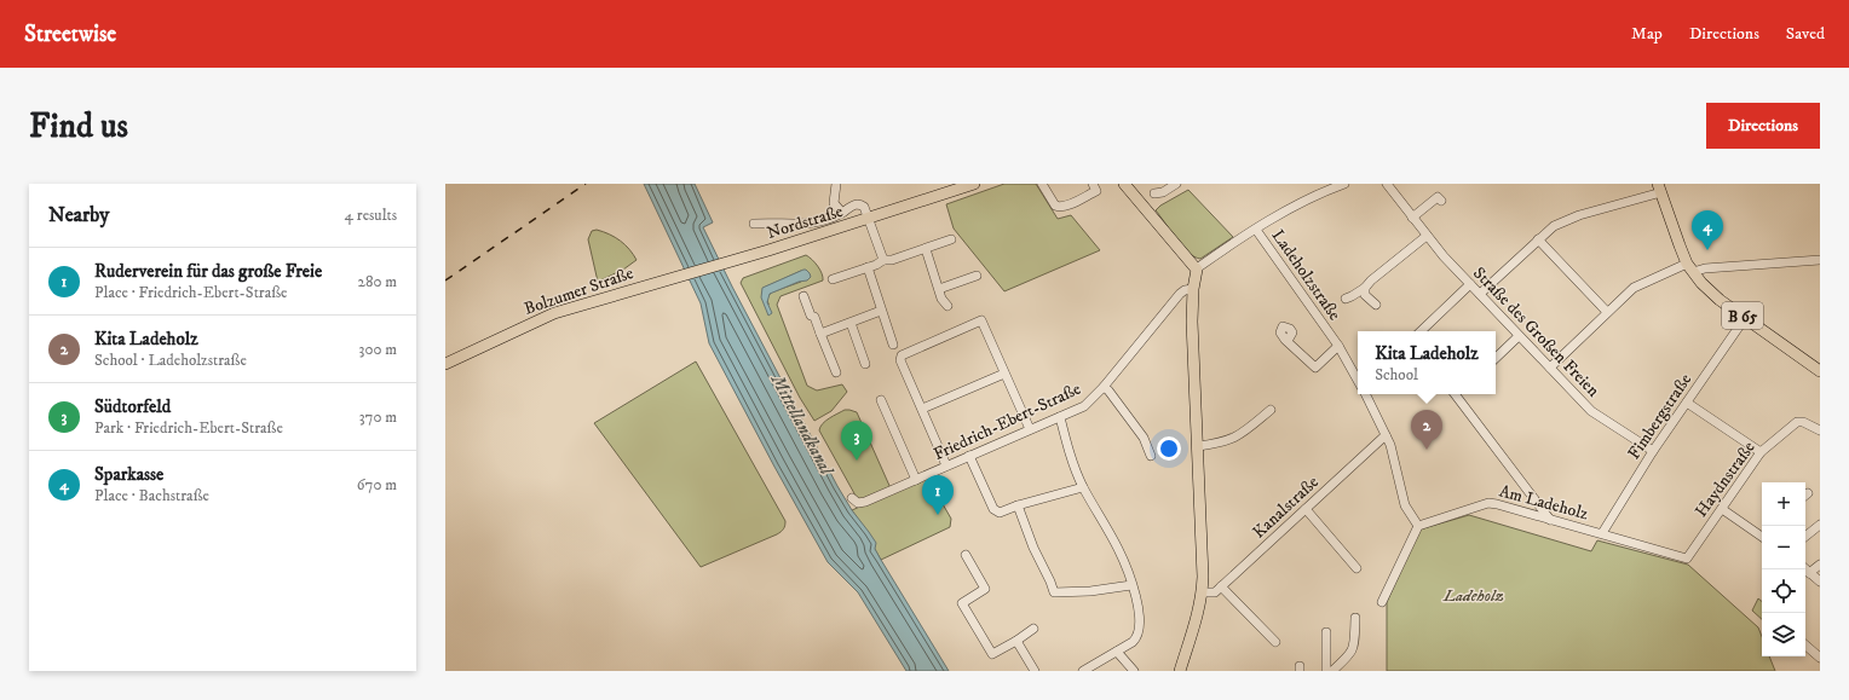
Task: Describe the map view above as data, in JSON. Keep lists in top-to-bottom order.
{
  "streets": {
    "main road": ["Nordstraße", "Bolzumer Straße", "B 65"],
    "street": [
      "Ladeholzstraße",
      "Straße des Großen Freien",
      "Fimbergstraße",
      "Friedrich-Ebert-Straße",
      "Haydnstraße",
      "Am Ladeholz",
      "Kanalstraße"
    ]
  },
  "crossings": [
    ["Nordstraße", "Bolzumer Straße"],
    ["B 65", "Fimbergstraße"],
    ["Straße des Großen Freien", "Fimbergstraße"],
    ["Fimbergstraße", "Am Ladeholz"],
    ["Haydnstraße", "Am Ladeholz"]
  ],
  "water": ["Mittellandkanal"],
  "parks": ["Ladeholz"],
  "page": {
    "header": "Streetwise",
    "nav": ["Map", "Directions", "Saved"],
    "buttons": "Directions",
    "title": "Find us",
    "heading": ["Nearby", "4 results"],
    "pins": [
      "4",
      "2",
      "3",
      "1"
    ],
    "list": [
      {
        "mark": "1",
        "name": "Ruderverein für das große Freie",
        "note": "Place · Friedrich-Ebert-Straße",
        "value": "280 m"
      },
      {
        "mark": "2",
        "name": "Kita Ladeholz",
        "note": "School · Ladeholzstraße",
        "value": "300 m"
      },
      {
        "mark": "3",
        "name": "Südtorfeld",
        "note": "Park · Friedrich-Ebert-Straße",
        "value": "370 m"
      },
      {
        "mark": "4",
        "name": "Sparkasse",
        "note": "Place · Bachstraße",
        "value": "670 m"
      }
    ],
    "popup": ["Kita Ladeholz", "School"],
    "map_buttons": ["+", "−"]
  }
}
